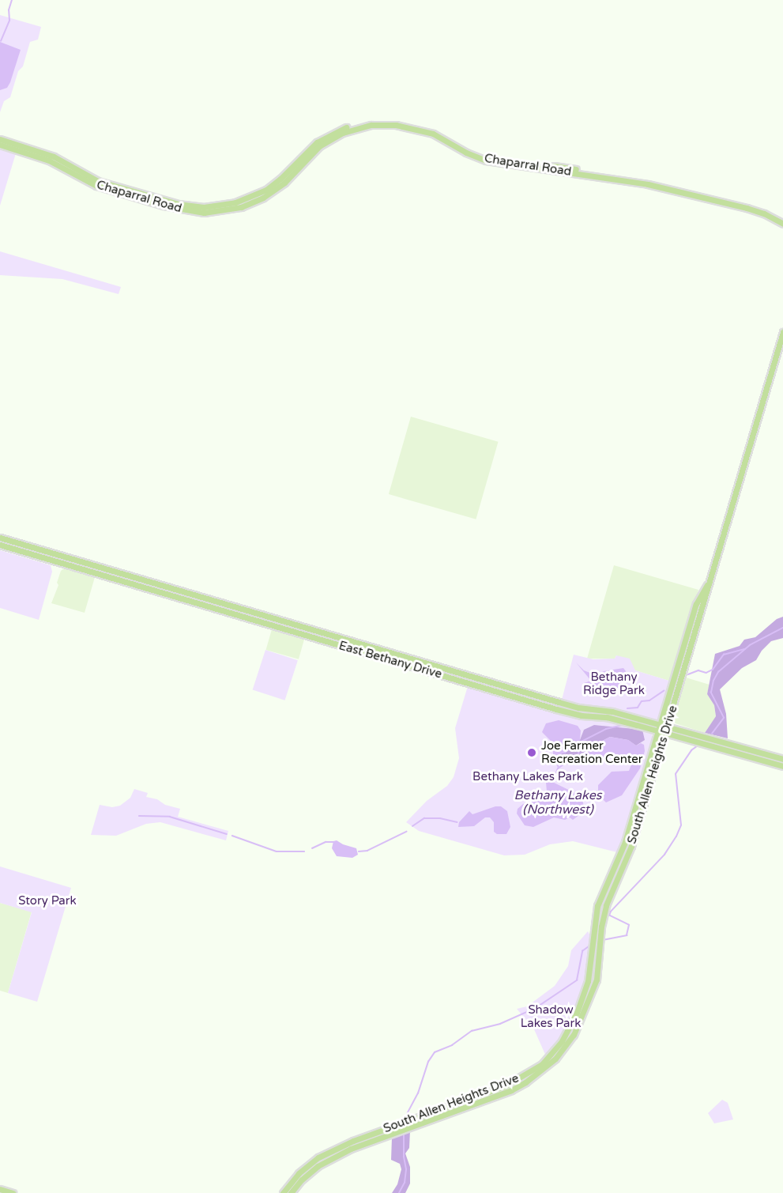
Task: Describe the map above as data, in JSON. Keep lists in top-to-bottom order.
{
  "streets": {
    "main road": ["Chaparral Road", "East Bethany Drive", "South Allen Heights Drive"]
  },
  "crossings": [
    ["East Bethany Drive", "South Allen Heights Drive"]
  ],
  "water": ["Bethany Lakes (Northwest)"],
  "parks": [
    "Bethany Ridge Park",
    "Bethany Lakes Park",
    "Story Park",
    "Shadow Lakes Park"
  ],
  "places": ["Joe Farmer Recreation Center"]
}
